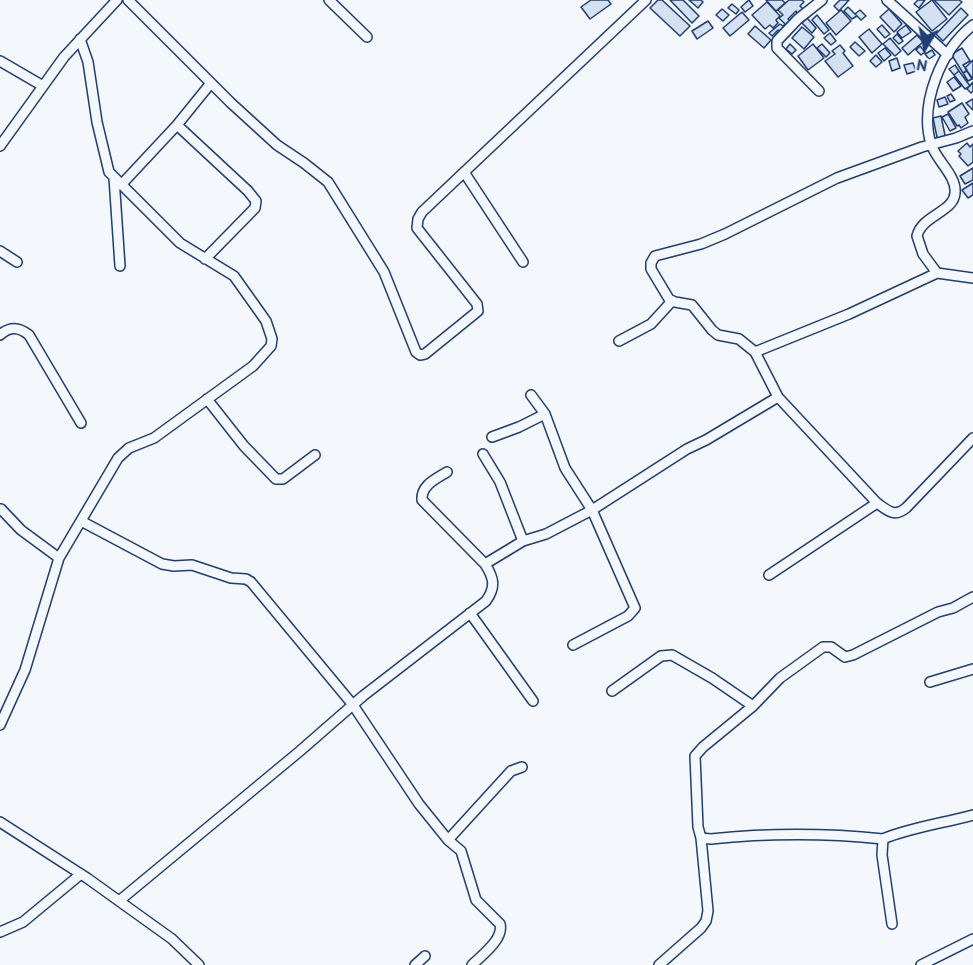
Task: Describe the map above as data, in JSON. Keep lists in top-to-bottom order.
{
  "north": "bottom"
}
